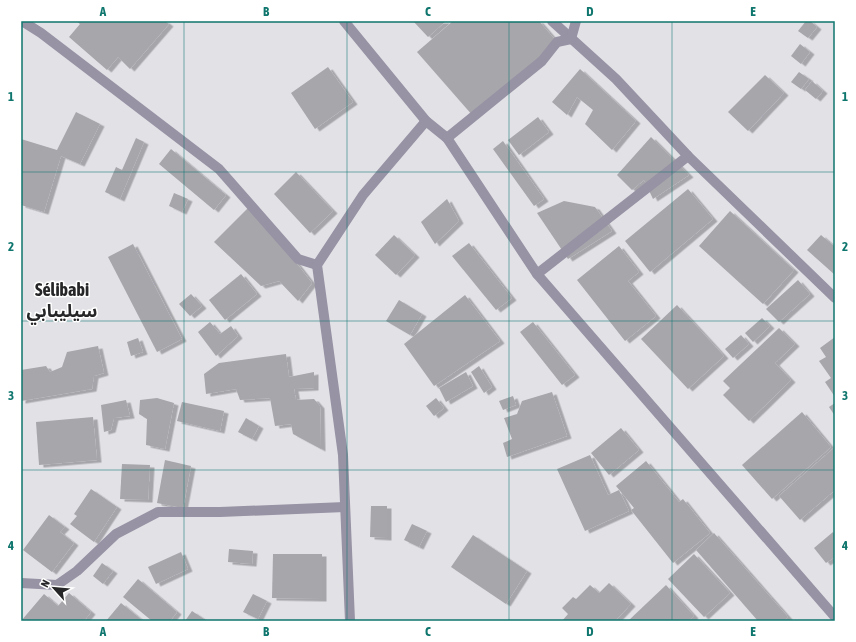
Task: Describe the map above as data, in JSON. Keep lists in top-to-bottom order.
{
  "districts": ["Sélibabi سيليبابي"],
  "north": "top left",
  "grid": {
    "columns": [
      "A",
      "B",
      "C",
      "D",
      "E"
    ],
    "rows": [
      "1",
      "2",
      "3",
      "4"
    ]
  }
}
